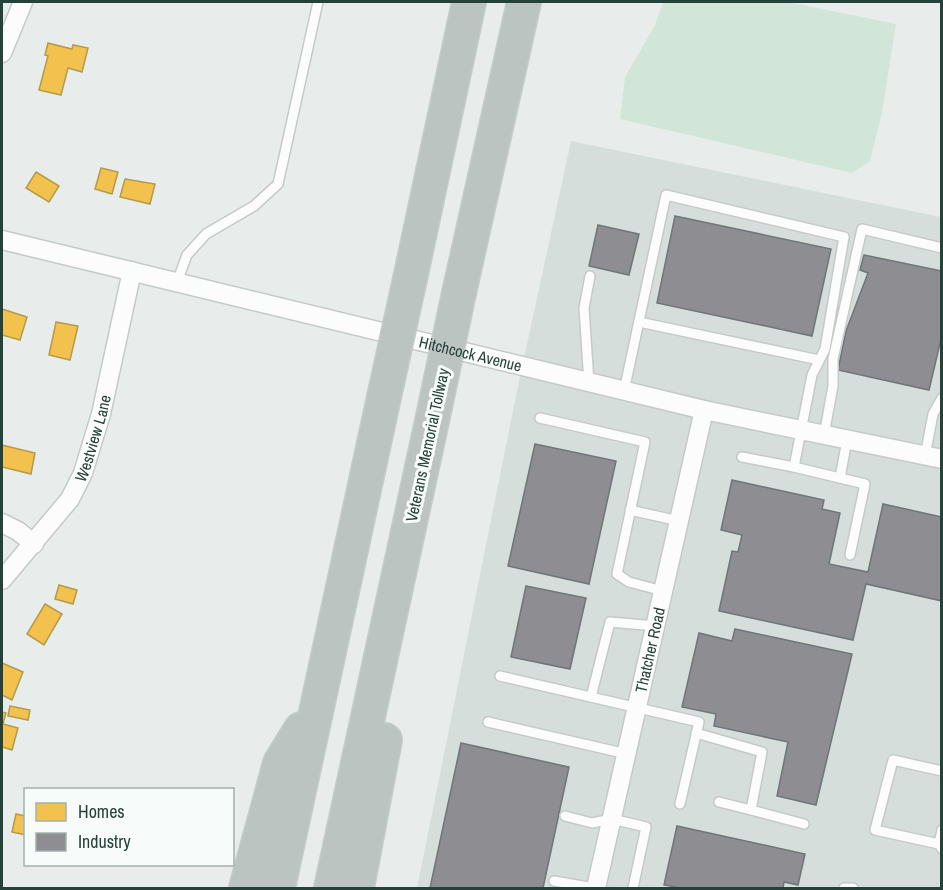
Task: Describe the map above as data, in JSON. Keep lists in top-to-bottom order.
{
  "streets": {
    "highway": ["Veterans Memorial Tollway"],
    "street": ["Hitchcock Avenue", "Westview Lane", "Thatcher Road"]
  },
  "crossings": [
    ["Hitchcock Avenue", "Westview Lane"],
    ["Hitchcock Avenue", "Thatcher Road"]
  ],
  "legend": ["Homes", "Industry"]
}
